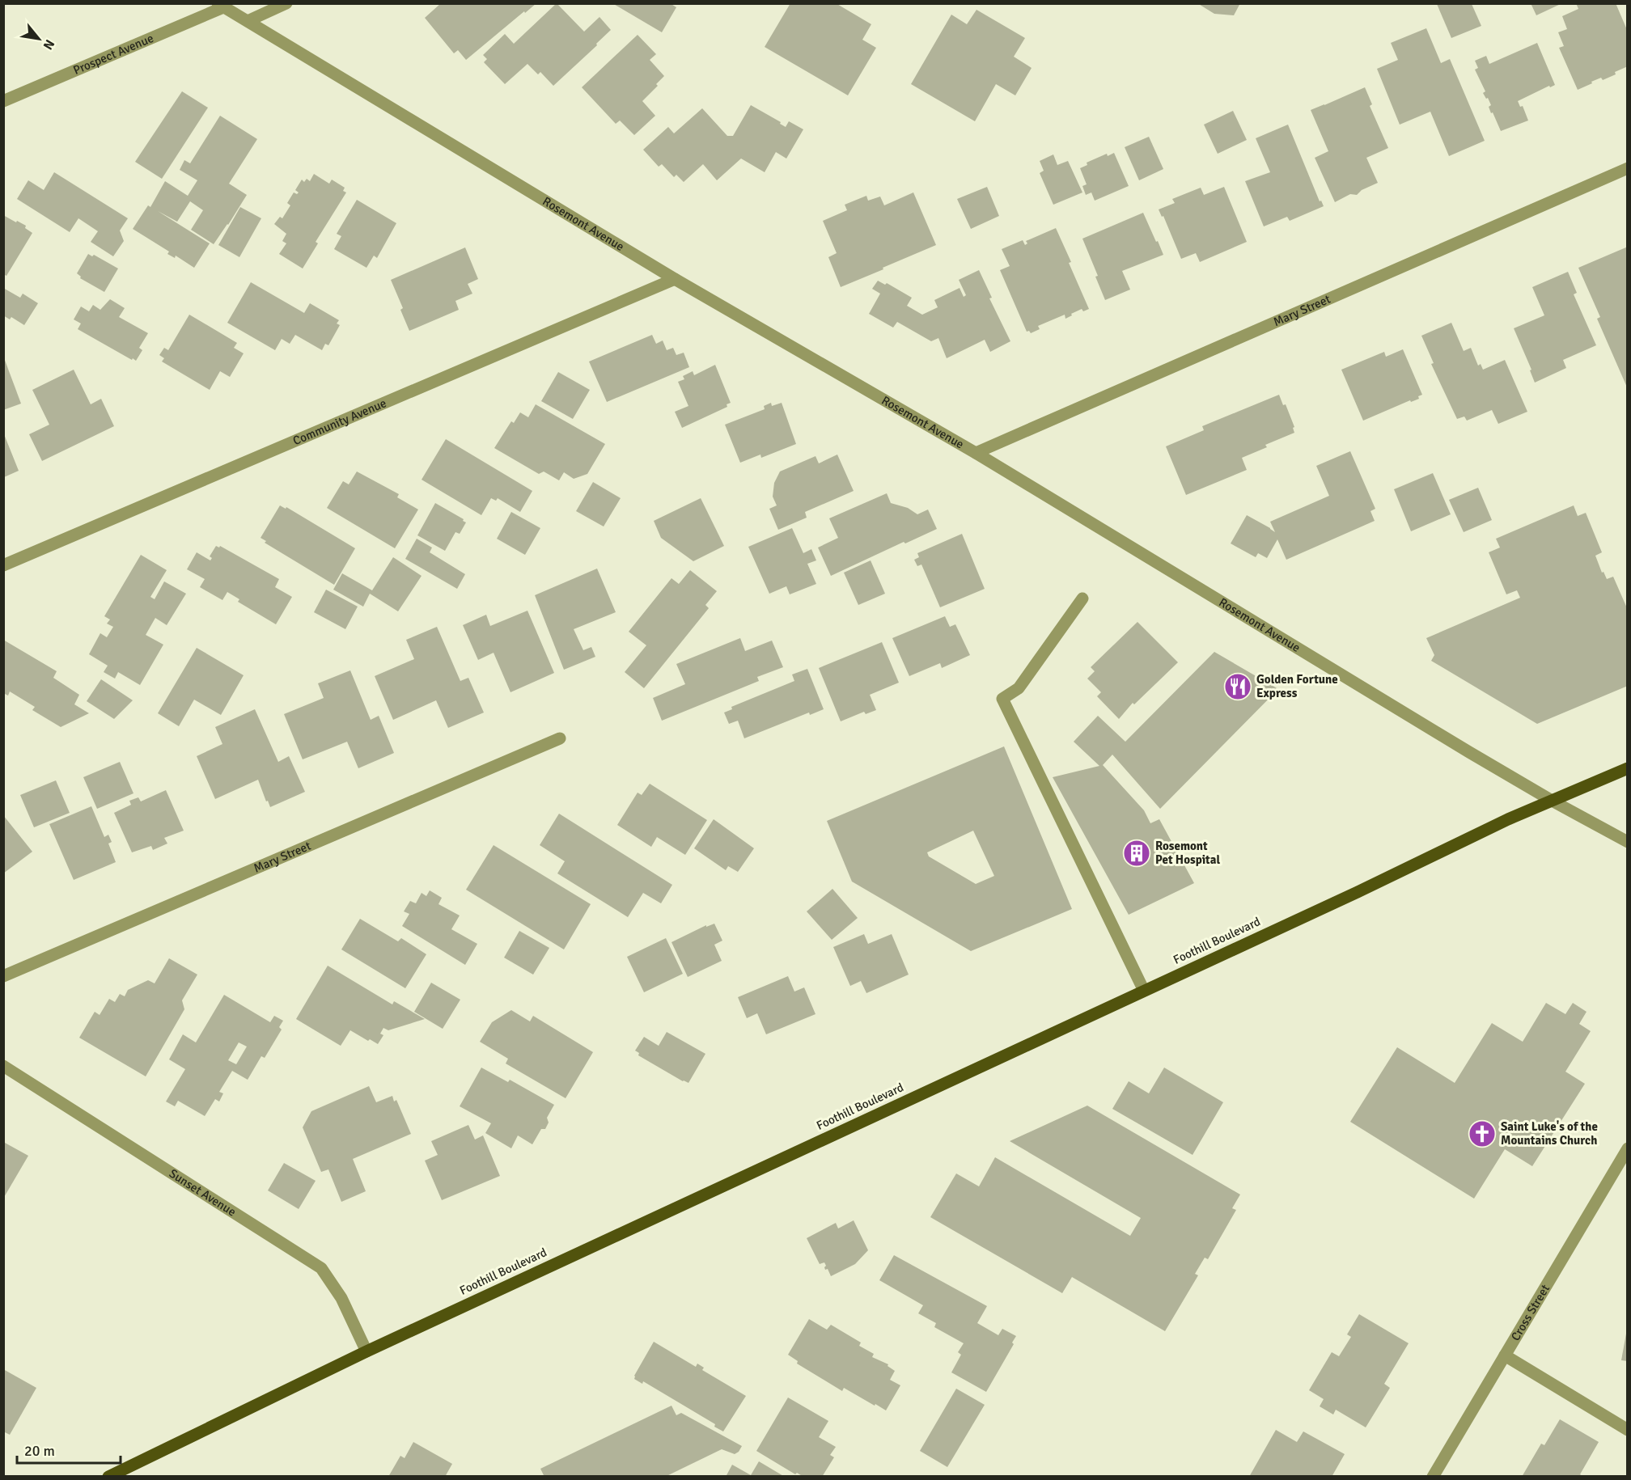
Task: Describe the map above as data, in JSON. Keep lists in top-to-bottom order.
{
  "streets": {
    "main road": ["Foothill Boulevard"],
    "street": [
      "Prospect Avenue",
      "Rosemont Avenue",
      "Mary Street",
      "Community Avenue",
      "Sunset Avenue",
      "Cross Street"
    ]
  },
  "crossings": [
    ["Prospect Avenue", "Rosemont Avenue"],
    ["Rosemont Avenue", "Mary Street"],
    ["Rosemont Avenue", "Community Avenue"],
    ["Rosemont Avenue", "Foothill Boulevard"],
    ["Foothill Boulevard", "Sunset Avenue"]
  ],
  "places": {
    "restaurant": ["Golden Fortune Express"],
    "building": ["Rosemont Pet Hospital"],
    "church": ["Saint Luke's of the Mountains Church"]
  },
  "scale_bar": "20 m",
  "north": "bottom right"
}
